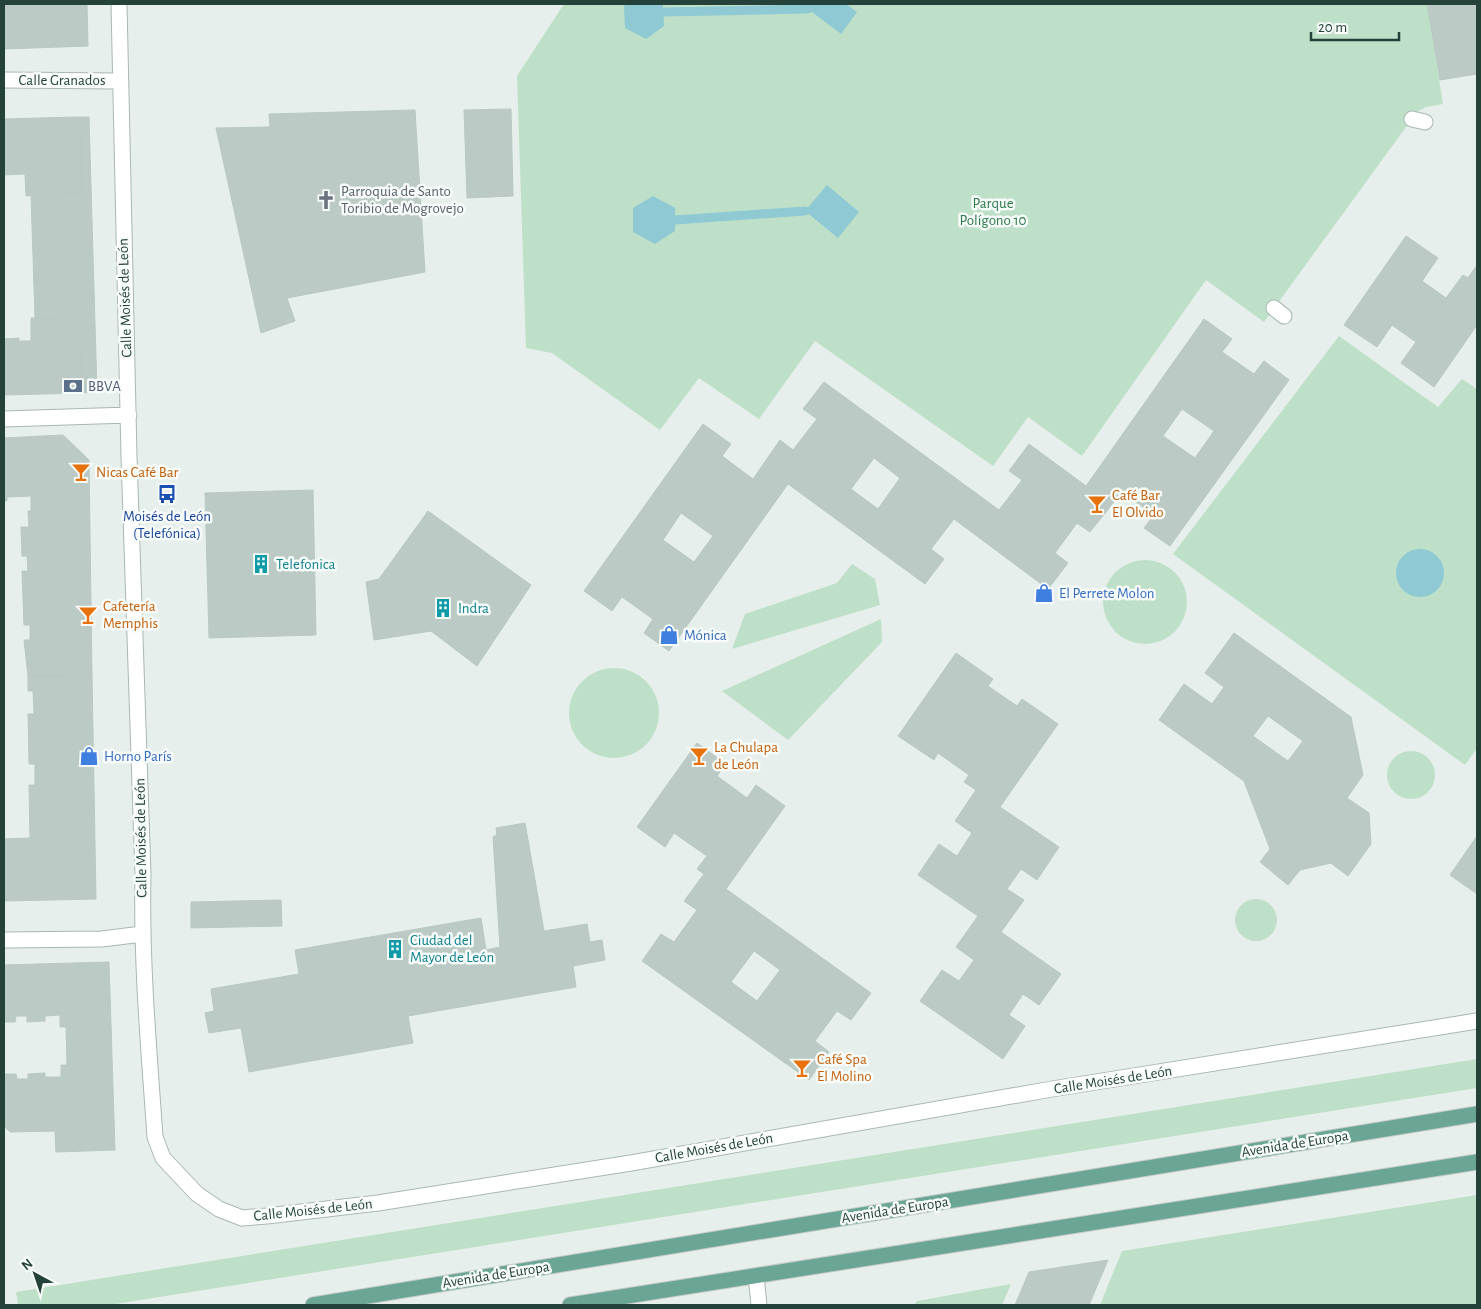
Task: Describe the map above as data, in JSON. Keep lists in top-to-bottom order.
{
  "streets": {
    "main road": ["Avenida de Europa"],
    "street": ["Calle Granados", "Calle Moisés de León"]
  },
  "crossings": [
    ["Calle Granados", "Calle Moisés de León"]
  ],
  "parks": ["Parque Polígono 10"],
  "places": {
    "church": ["Parroquia de Santo Toribio de Mogrovejo"],
    "bank": ["BBVA"],
    "bar": [
      "Nicas Café Bar",
      "Café Bar El Olvido",
      "Cafetería Memphis",
      "La Chulapa de León",
      "Café Spa El Molino"
    ],
    "bus stop": ["Moisés de León (Telefónica)"],
    "building": ["Telefonica", "Indra", "Ciudad del Mayor de León"],
    "shop": ["El Perrete Molon", "Mónica", "Horno París"]
  },
  "scale_bar": "20 m",
  "north": "top left"
}
